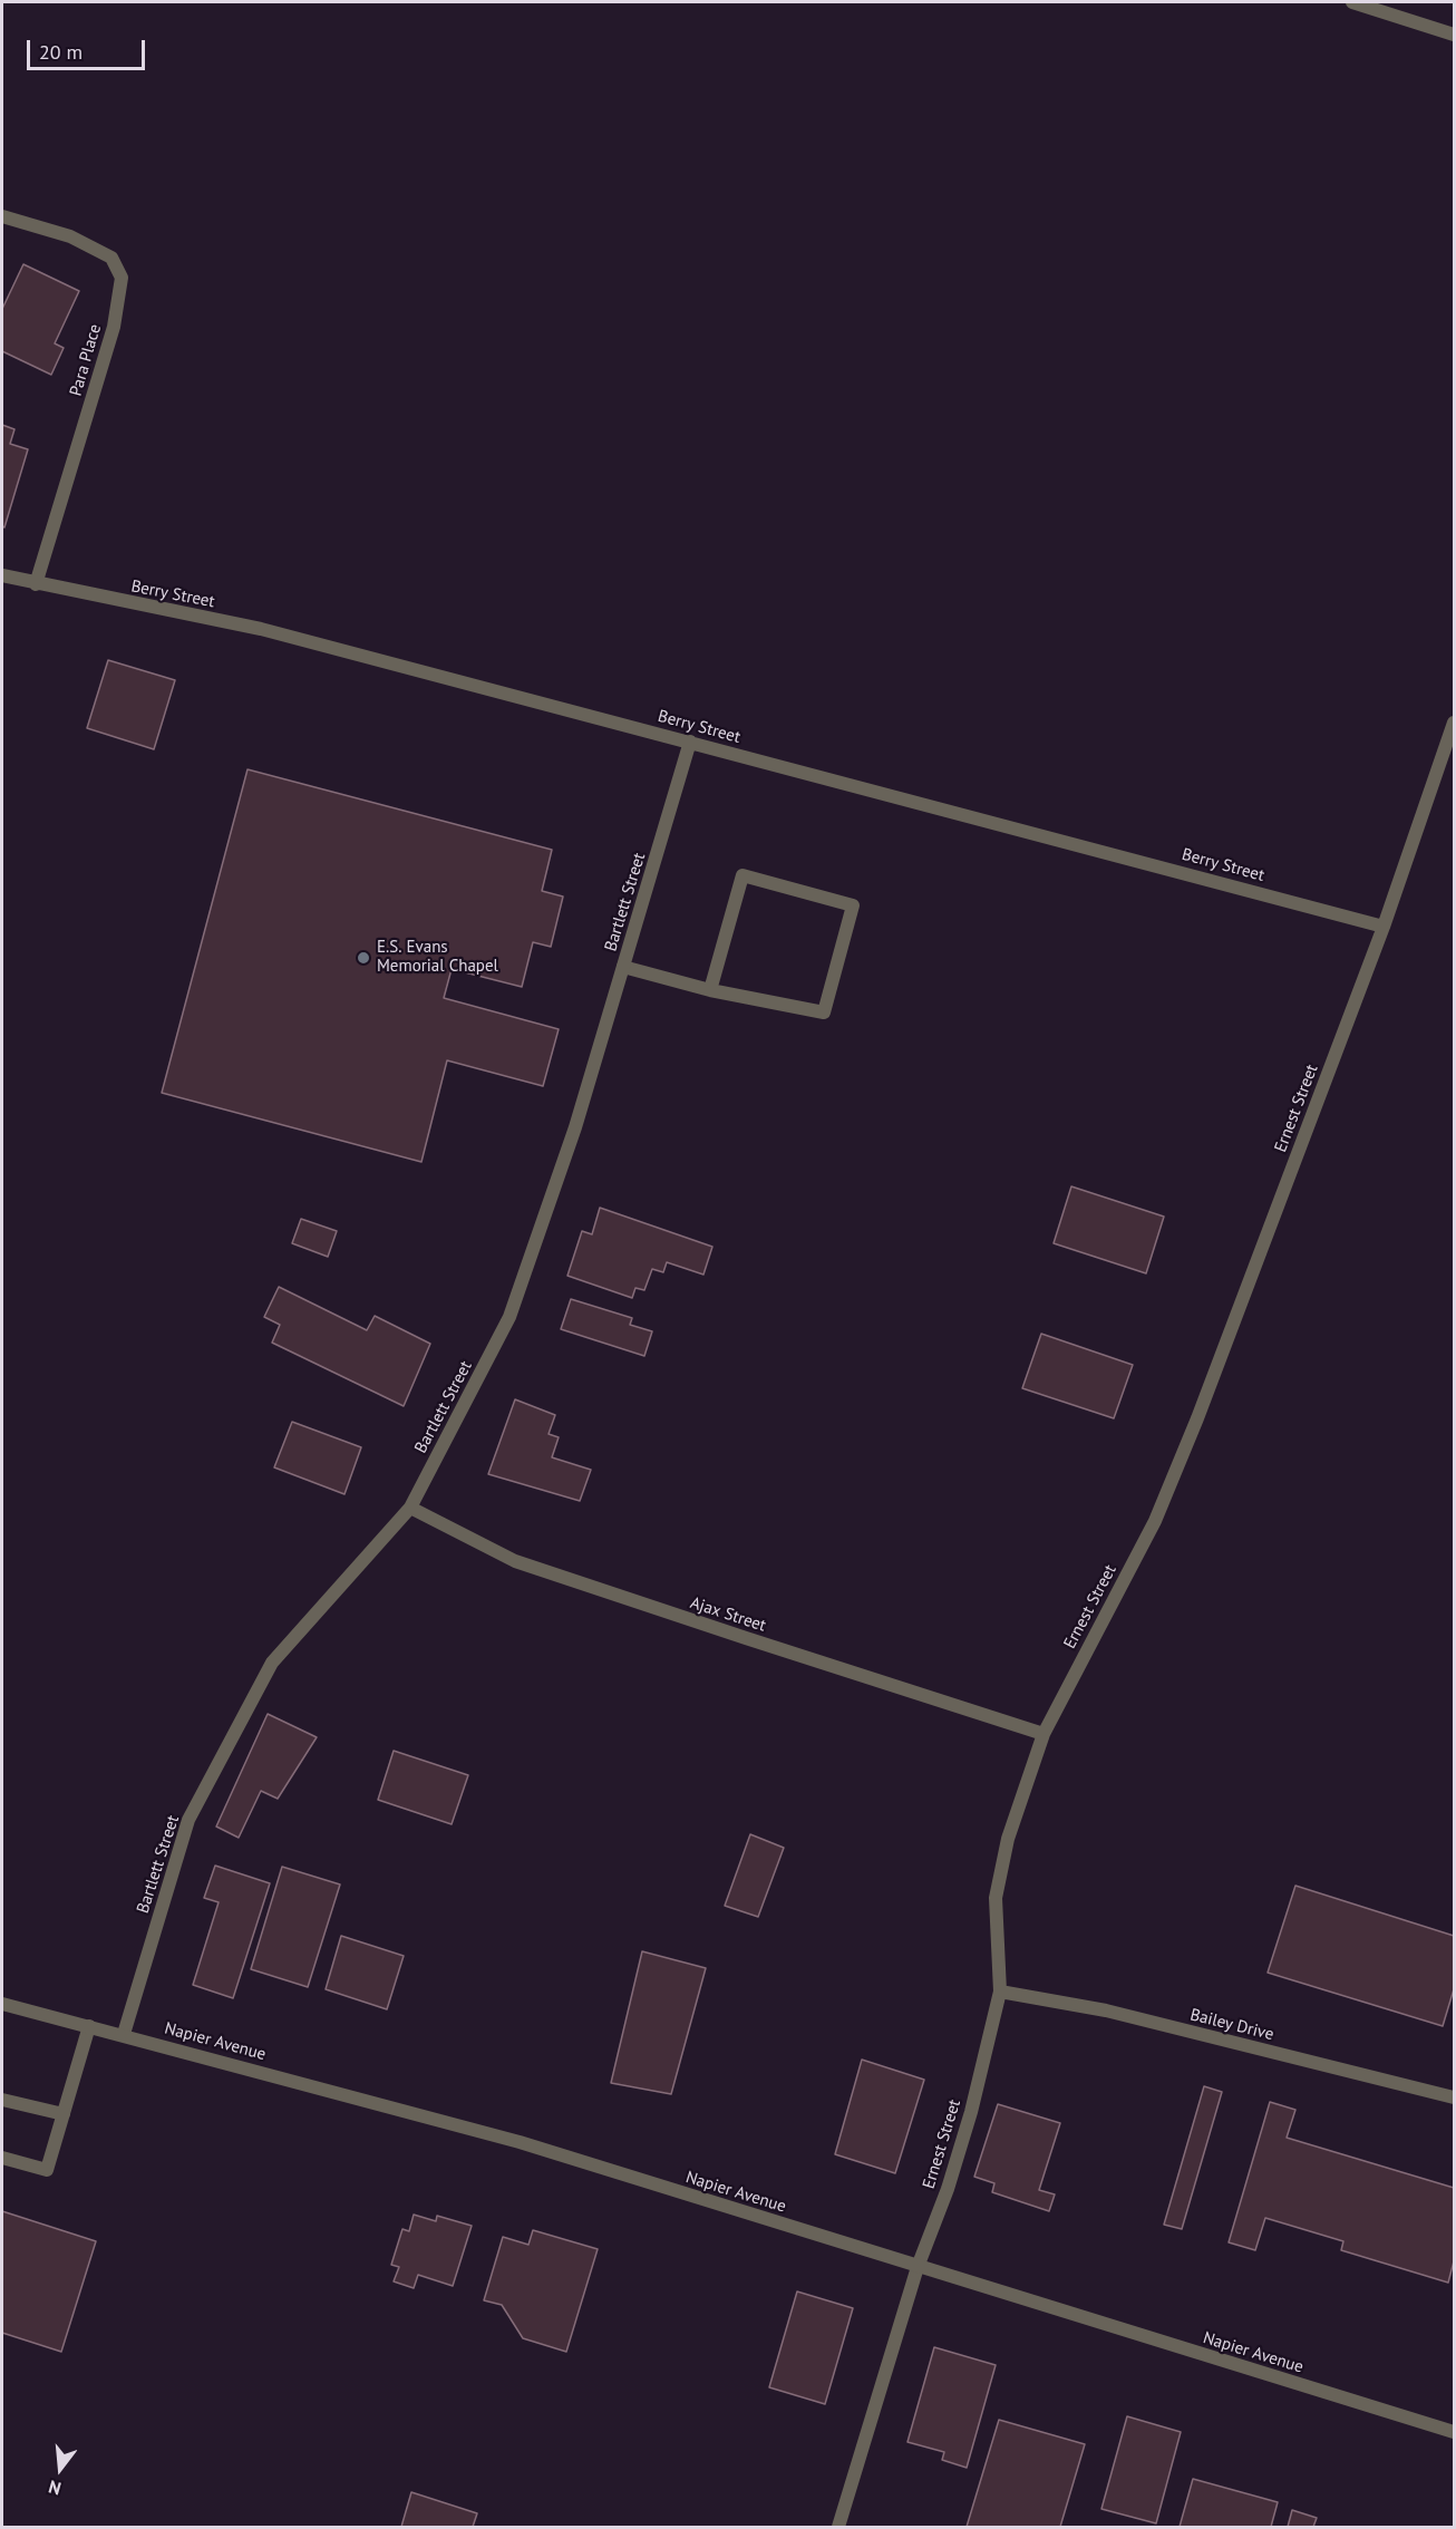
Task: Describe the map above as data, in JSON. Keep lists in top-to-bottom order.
{
  "streets": {
    "street": [
      "Para Place",
      "Berry Street",
      "Bartlett Street",
      "Ernest Street",
      "Ajax Street",
      "Bailey Drive",
      "Napier Avenue"
    ]
  },
  "crossings": [
    ["Para Place", "Berry Street"],
    ["Berry Street", "Bartlett Street"],
    ["Berry Street", "Ernest Street"],
    ["Bartlett Street", "Ajax Street"],
    ["Bartlett Street", "Napier Avenue"],
    ["Ernest Street", "Ajax Street"],
    ["Ernest Street", "Bailey Drive"],
    ["Ernest Street", "Napier Avenue"]
  ],
  "places": ["E.S. Evans Memorial Chapel"],
  "scale_bar": "20 m",
  "north": "bottom"
}
